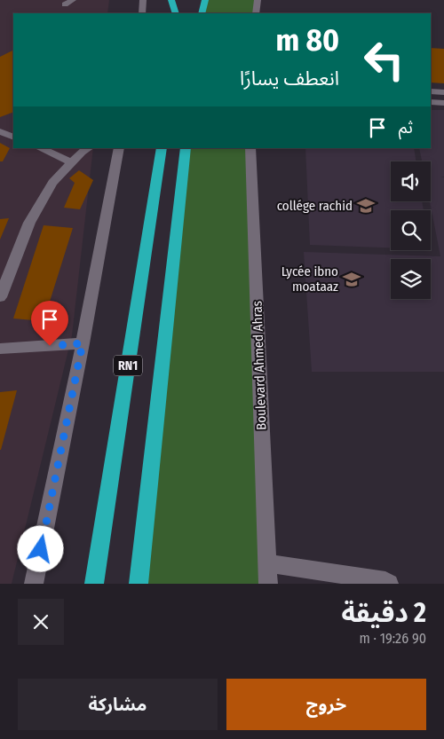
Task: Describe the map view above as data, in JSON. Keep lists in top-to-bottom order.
{
  "streets": {
    "highway": ["RN1"],
    "street": ["Boulevard Ahmed Ahras"]
  },
  "places": {
    "school or university": ["collége rachid", "Lycée ibno moataaz"]
  },
  "page": {
    "turn": ["80 m", "انعطف يسارًا"],
    "then": "ثم",
    "heading": ["2 دقيقة", "90 m · 19:26"],
    "buttons": ["خروج", "مشاركة"]
  }
}
